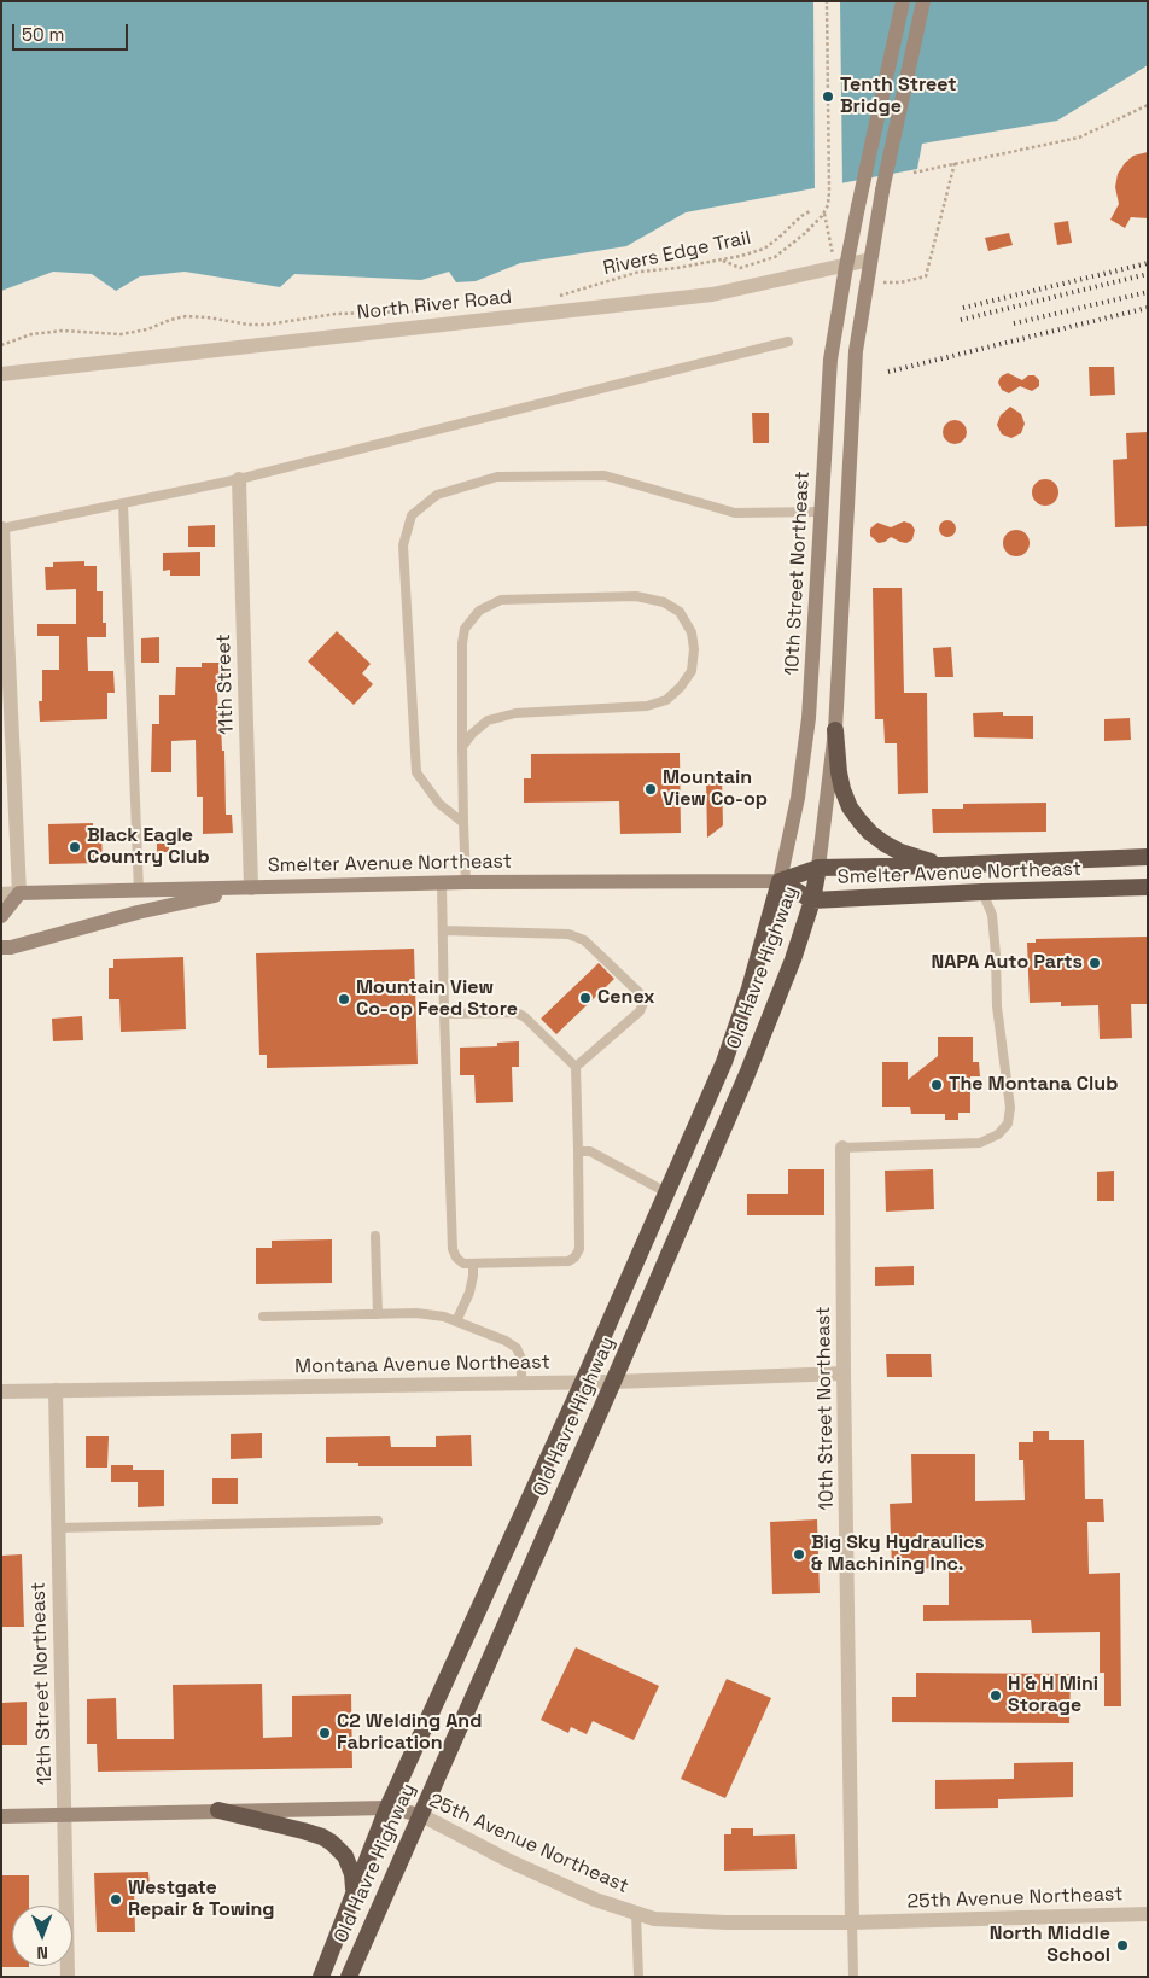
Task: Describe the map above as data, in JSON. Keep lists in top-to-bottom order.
{
  "streets": {
    "highway": ["Smelter Avenue Northeast", "Old Havre Highway"],
    "main road": ["10th Street Northeast", "25th Avenue Northeast"],
    "street": [
      "North River Road",
      "11th Street",
      "Montana Avenue Northeast",
      "12th Street Northeast"
    ],
    "path": ["Rivers Edge Trail"]
  },
  "crossings": [
    ["North River Road", "10th Street Northeast"],
    ["10th Street Northeast", "Smelter Avenue Northeast"],
    ["10th Street Northeast", "Old Havre Highway"],
    ["10th Street Northeast", "Montana Avenue Northeast"],
    ["10th Street Northeast", "25th Avenue Northeast"],
    ["11th Street", "Smelter Avenue Northeast"],
    ["Smelter Avenue Northeast", "Old Havre Highway"],
    ["Old Havre Highway", "Montana Avenue Northeast"],
    ["Old Havre Highway", "25th Avenue Northeast"],
    ["Montana Avenue Northeast", "12th Street Northeast"],
    ["12th Street Northeast", "25th Avenue Northeast"]
  ],
  "places": [
    "Tenth Street Bridge",
    "Mountain View Co-op",
    "Black Eagle Country Club",
    "NAPA Auto Parts",
    "Cenex",
    "Mountain View Co-op Feed Store",
    "The Montana Club",
    "Big Sky Hydraulics & Machining Inc.",
    "H & H Mini Storage",
    "C2 Welding And Fabrication",
    "Westgate Repair & Towing",
    "North Middle School"
  ],
  "scale_bar": "50 m",
  "north": "bottom"
}
